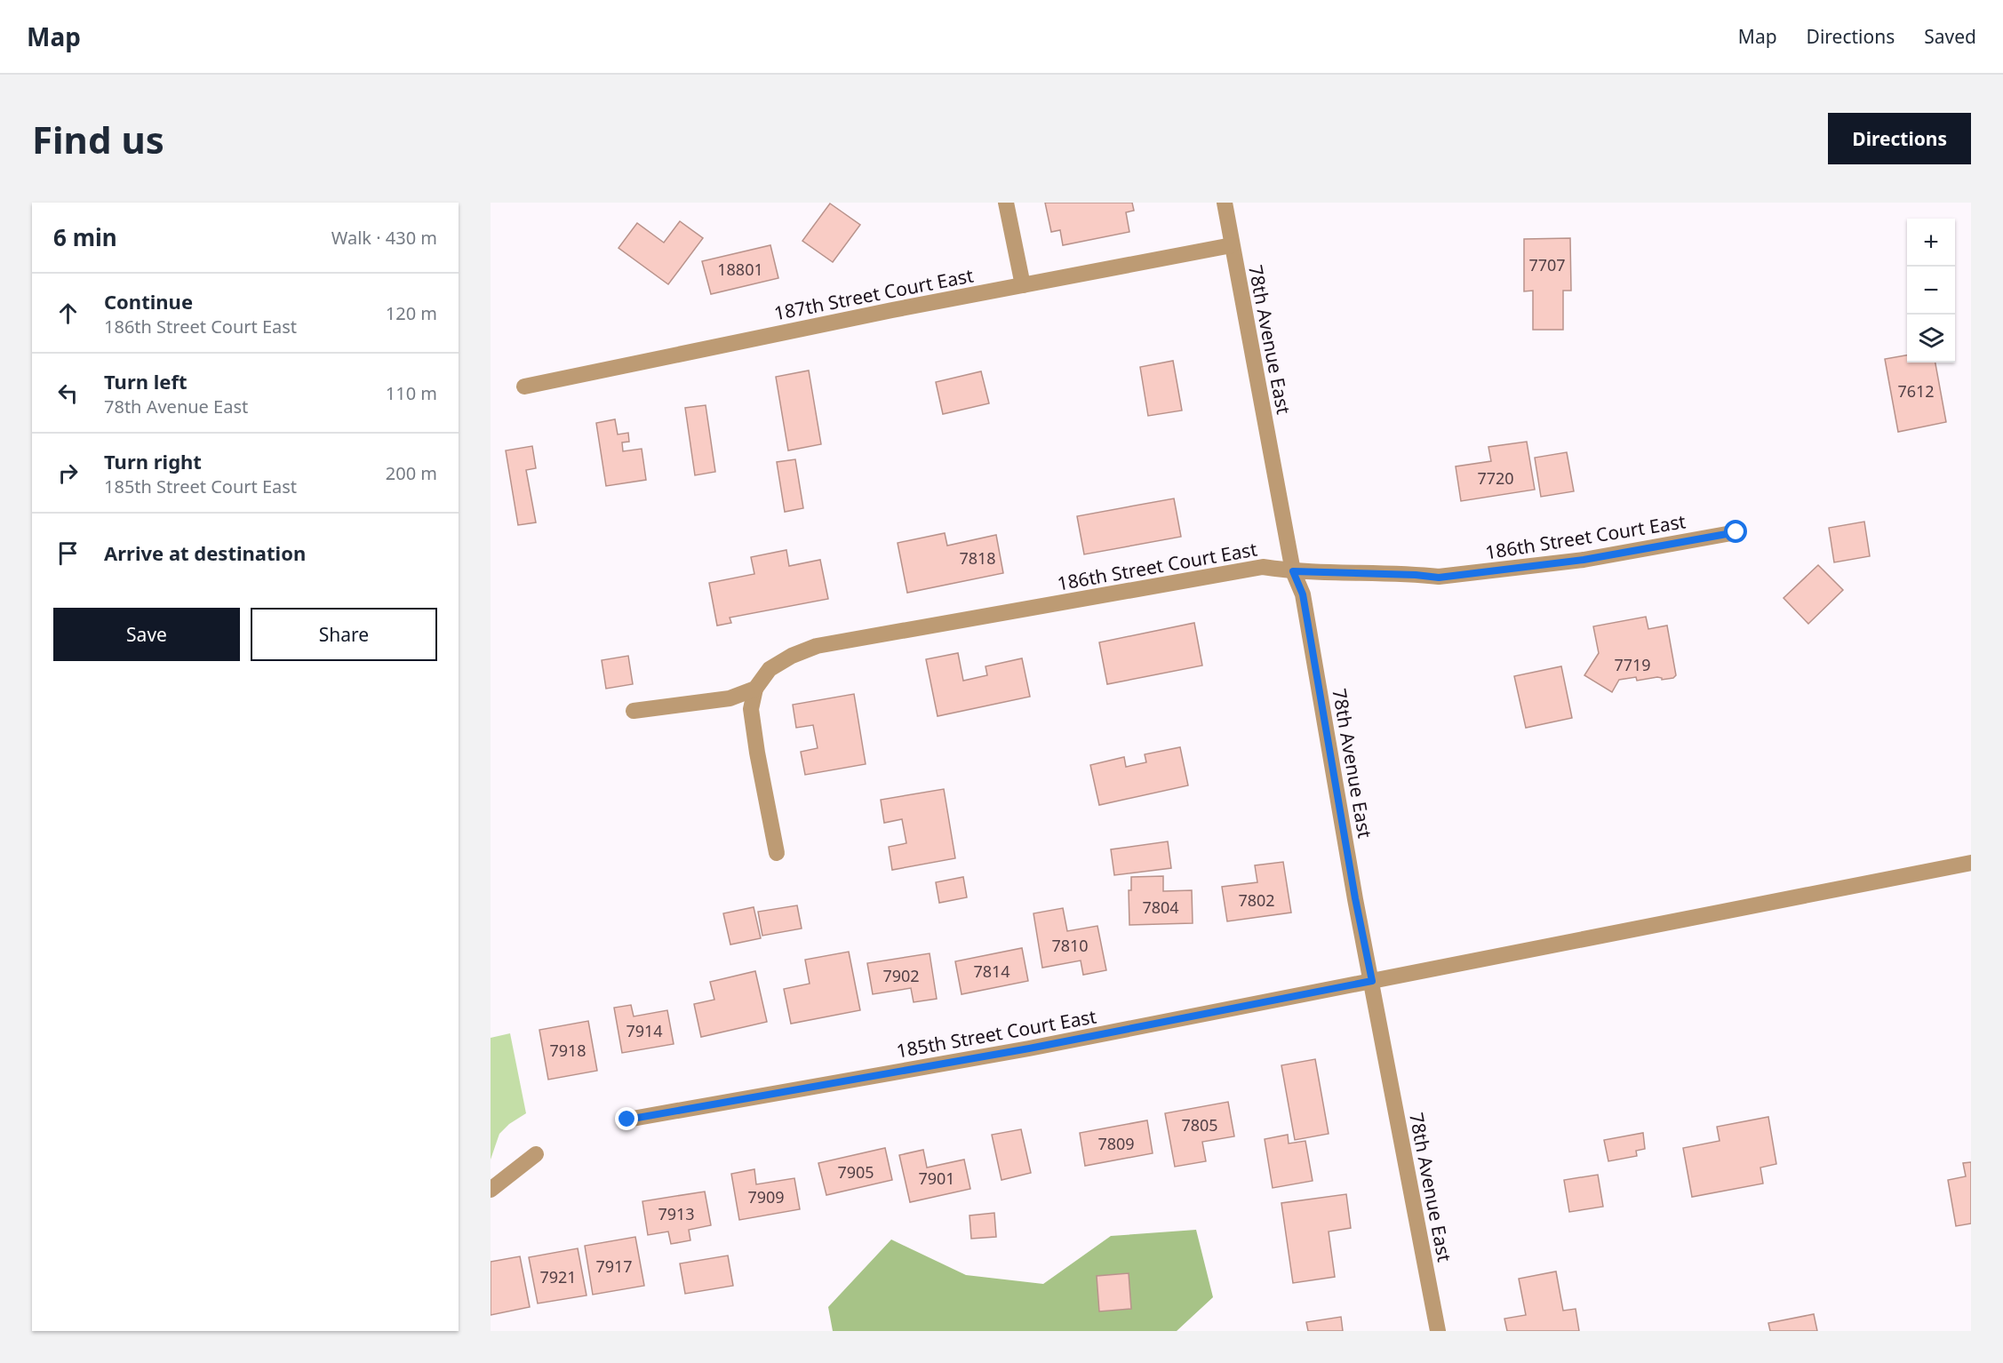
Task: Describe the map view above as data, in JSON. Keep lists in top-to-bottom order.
{
  "streets": {
    "street": [
      "187th Street Court East",
      "78th Avenue East",
      "186th Street Court East",
      "185th Street Court East"
    ]
  },
  "crossings": [
    ["187th Street Court East", "78th Avenue East"],
    ["78th Avenue East", "186th Street Court East"],
    ["78th Avenue East", "185th Street Court East"]
  ],
  "house_numbers": [
    "7707",
    "18801",
    "7612",
    "7720",
    "7818",
    "7719",
    "7802",
    "7804",
    "7810",
    "7814",
    "7902",
    "7914",
    "7918",
    "7805",
    "7809",
    "7905",
    "7901",
    "7909",
    "7913",
    "7917",
    "7921"
  ],
  "page": {
    "header": "Map",
    "nav": ["Map", "Directions", "Saved"],
    "buttons": [
      "Directions",
      ["Save", "Share"]
    ],
    "title": "Find us",
    "heading": ["6 min", "Walk · 430 m"],
    "map_buttons": ["+", "−"],
    "list": [
      ["Continue", "186th Street Court East", "120 m"],
      ["Turn left", "78th Avenue East", "110 m"],
      ["Turn right", "185th Street Court East", "200 m"],
      "Arrive at destination"
    ]
  }
}
